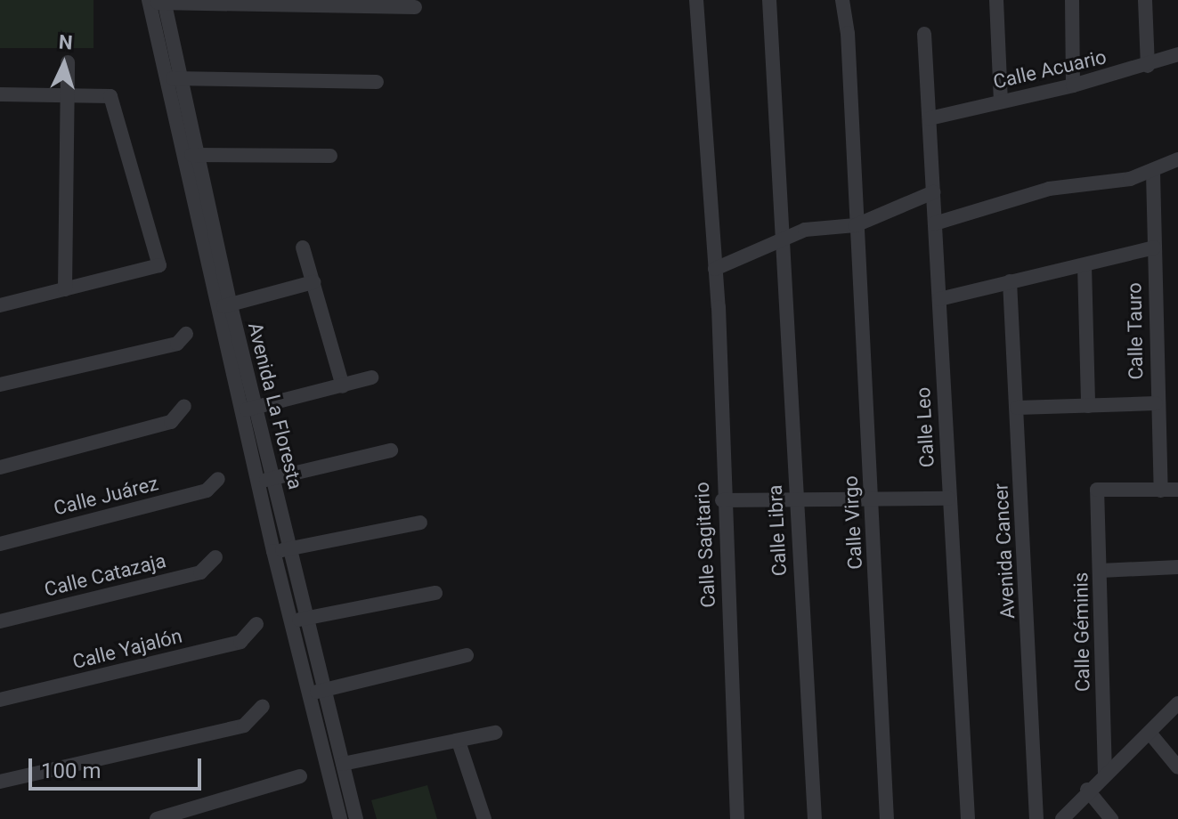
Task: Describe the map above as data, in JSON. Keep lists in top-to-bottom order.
{
  "streets": {
    "street": [
      "Calle Acuario",
      "Calle Tauro",
      "Avenida La Floresta",
      "Calle Leo",
      "Calle Juárez",
      "Calle Virgo",
      "Calle Libra",
      "Calle Sagitario",
      "Avenida Cancer",
      "Calle Catazaja",
      "Calle Géminis",
      "Calle Yajalón"
    ]
  },
  "crossings": [
    ["Calle Acuario", "Calle Leo"],
    ["Calle Tauro", "Calle Géminis"]
  ],
  "scale_bar": "100 m",
  "north": "top"
}
